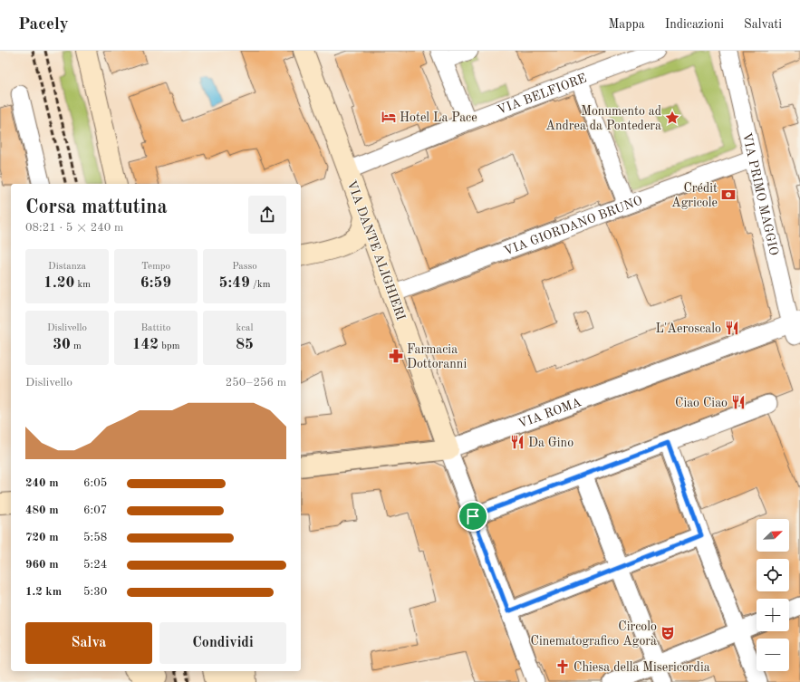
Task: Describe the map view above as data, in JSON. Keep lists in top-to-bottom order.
{
  "streets": {
    "street": [
      "VIA BELFIORE",
      "VIA PRIMO MAGGIO",
      "VIA GIORDANO BRUNO",
      "VIA DANTE ALIGHIERI",
      "VIA ROMA"
    ]
  },
  "crossings": [
    ["VIA BELFIORE", "VIA DANTE ALIGHIERI"],
    ["VIA PRIMO MAGGIO", "VIA GIORDANO BRUNO"],
    ["VIA PRIMO MAGGIO", "VIA ROMA"],
    ["VIA GIORDANO BRUNO", "VIA DANTE ALIGHIERI"],
    ["VIA DANTE ALIGHIERI", "VIA ROMA"]
  ],
  "places": {
    "hotel": ["Hotel La Pace"],
    "place": ["Monumento ad Andrea da Pontedera"],
    "bank": ["Crédit Agricole"],
    "restaurant": ["L'Aeroscalo", "Ciao Ciao", "Da Gino"],
    "pharmacy": ["Farmacia Dottoranni"],
    "theatre": ["Circolo Cinematografico Agorà"],
    "church": ["Chiesa della Misericordia"]
  },
  "north": "top right",
  "page": {
    "header": "Pacely",
    "nav": ["Mappa", "Indicazioni", "Salvati"],
    "heading": ["Corsa mattutina", "08:21 · 5 × 240 m"],
    "stats": [
      ["Distanza", "1.20 km"],
      ["Tempo", "6:59"],
      ["Passo", "5:49 /km"],
      ["Dislivello", "30 m"],
      ["Battito", "142 bpm"],
      ["kcal", "85"]
    ],
    "chart": ["Dislivello", "250–256 m"],
    "list": [
      {
        "name": "240 m",
        "note": "6:05"
      },
      {
        "name": "480 m",
        "note": "6:07"
      },
      {
        "name": "720 m",
        "note": "5:58"
      },
      {
        "name": "960 m",
        "note": "5:24"
      },
      {
        "name": "1.2 km",
        "note": "5:30"
      }
    ],
    "map_buttons": ["+", "−"],
    "buttons": ["Salva", "Condividi"]
  }
}
